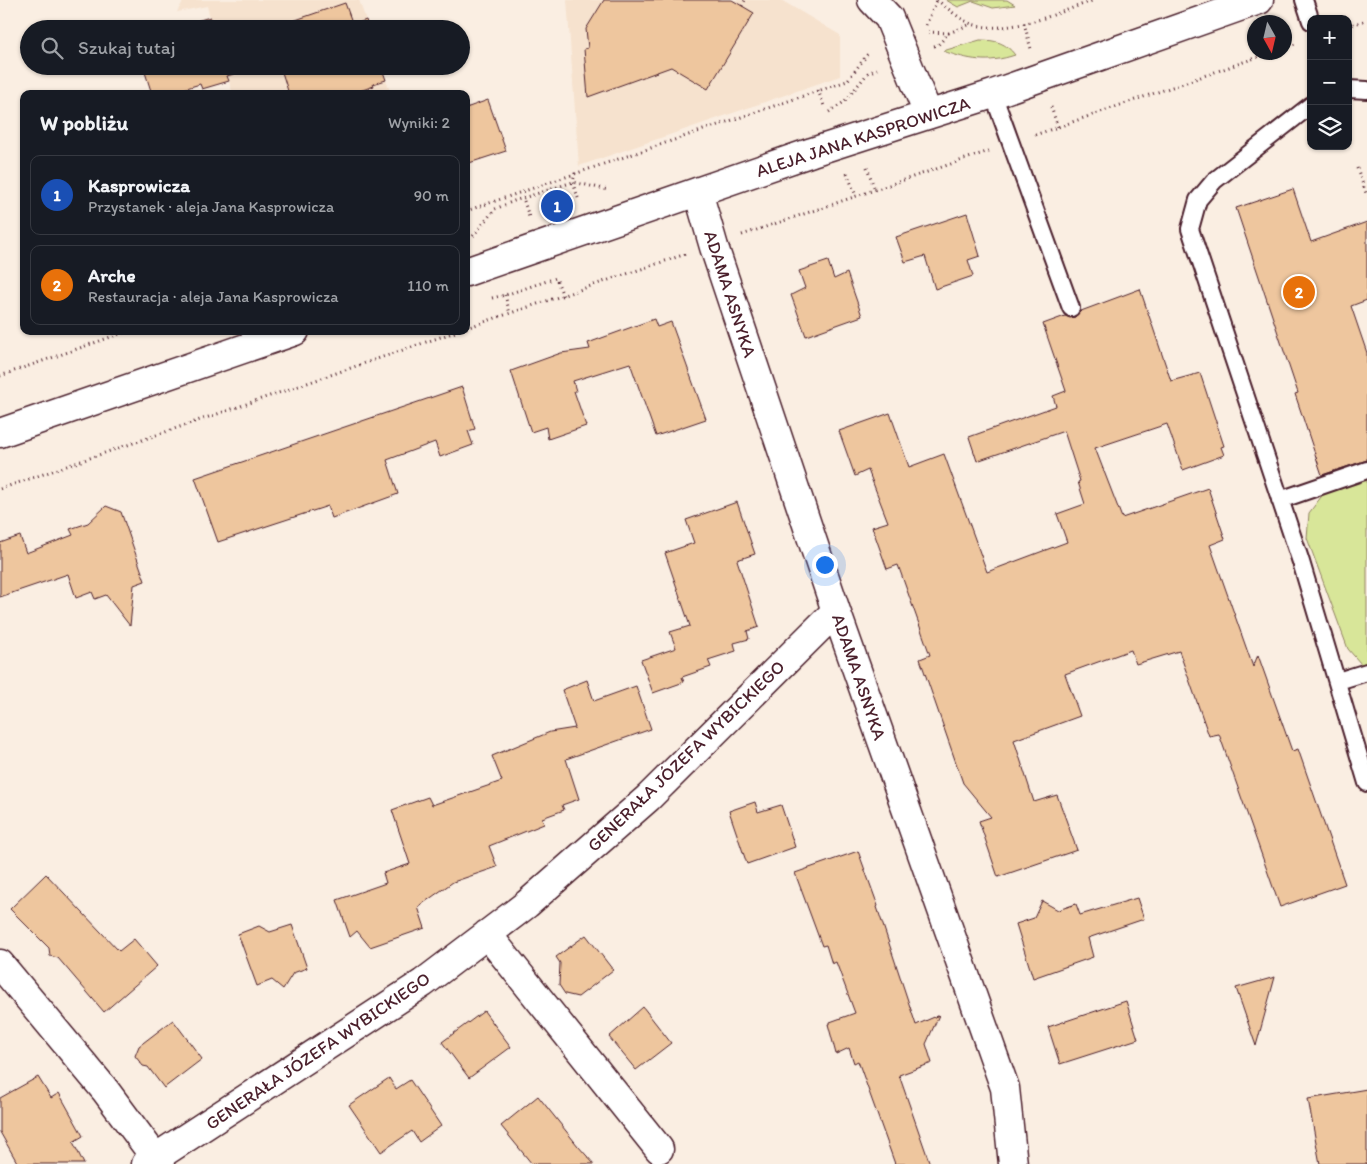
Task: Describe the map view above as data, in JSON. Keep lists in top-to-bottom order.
{
  "streets": {
    "street": ["ALEJA JANA KASPROWICZA", "ADAMA ASNYKA", "GENERAŁA JÓZEFA WYBICKIEGO"]
  },
  "crossings": [
    ["ALEJA JANA KASPROWICZA", "ADAMA ASNYKA"],
    ["ADAMA ASNYKA", "GENERAŁA JÓZEFA WYBICKIEGO"]
  ],
  "north": "bottom",
  "page": {
    "map_buttons": ["+", "−"],
    "search": "Szukaj tutaj",
    "heading": ["W pobliżu", "Wyniki: 2"],
    "list": [
      {
        "mark": "1",
        "name": "Kasprowicza",
        "note": "Przystanek · aleja Jana Kasprowicza",
        "value": "90 m"
      },
      {
        "mark": "2",
        "name": "Arche",
        "note": "Restauracja · aleja Jana Kasprowicza",
        "value": "110 m"
      }
    ],
    "pins": ["1", "2"]
  }
}
